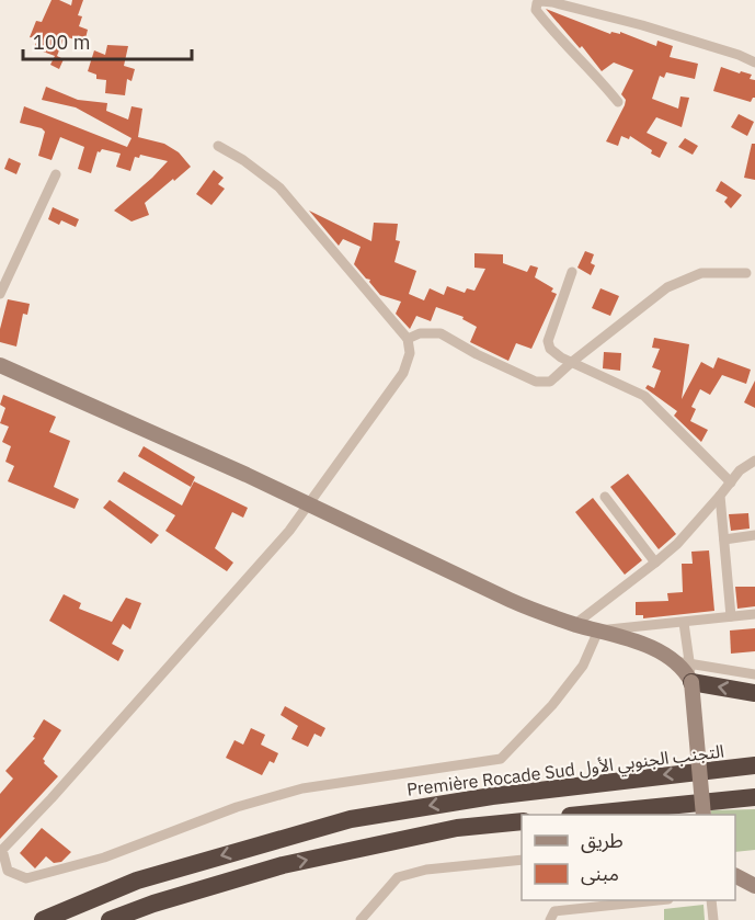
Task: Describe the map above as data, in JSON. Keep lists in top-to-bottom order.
{
  "streets": {
    "highway": ["Première Rocade Sud التجنب الجنوبي الأول"]
  },
  "legend": ["طريق", "مبنى"],
  "scale_bar": "100 m"
}
